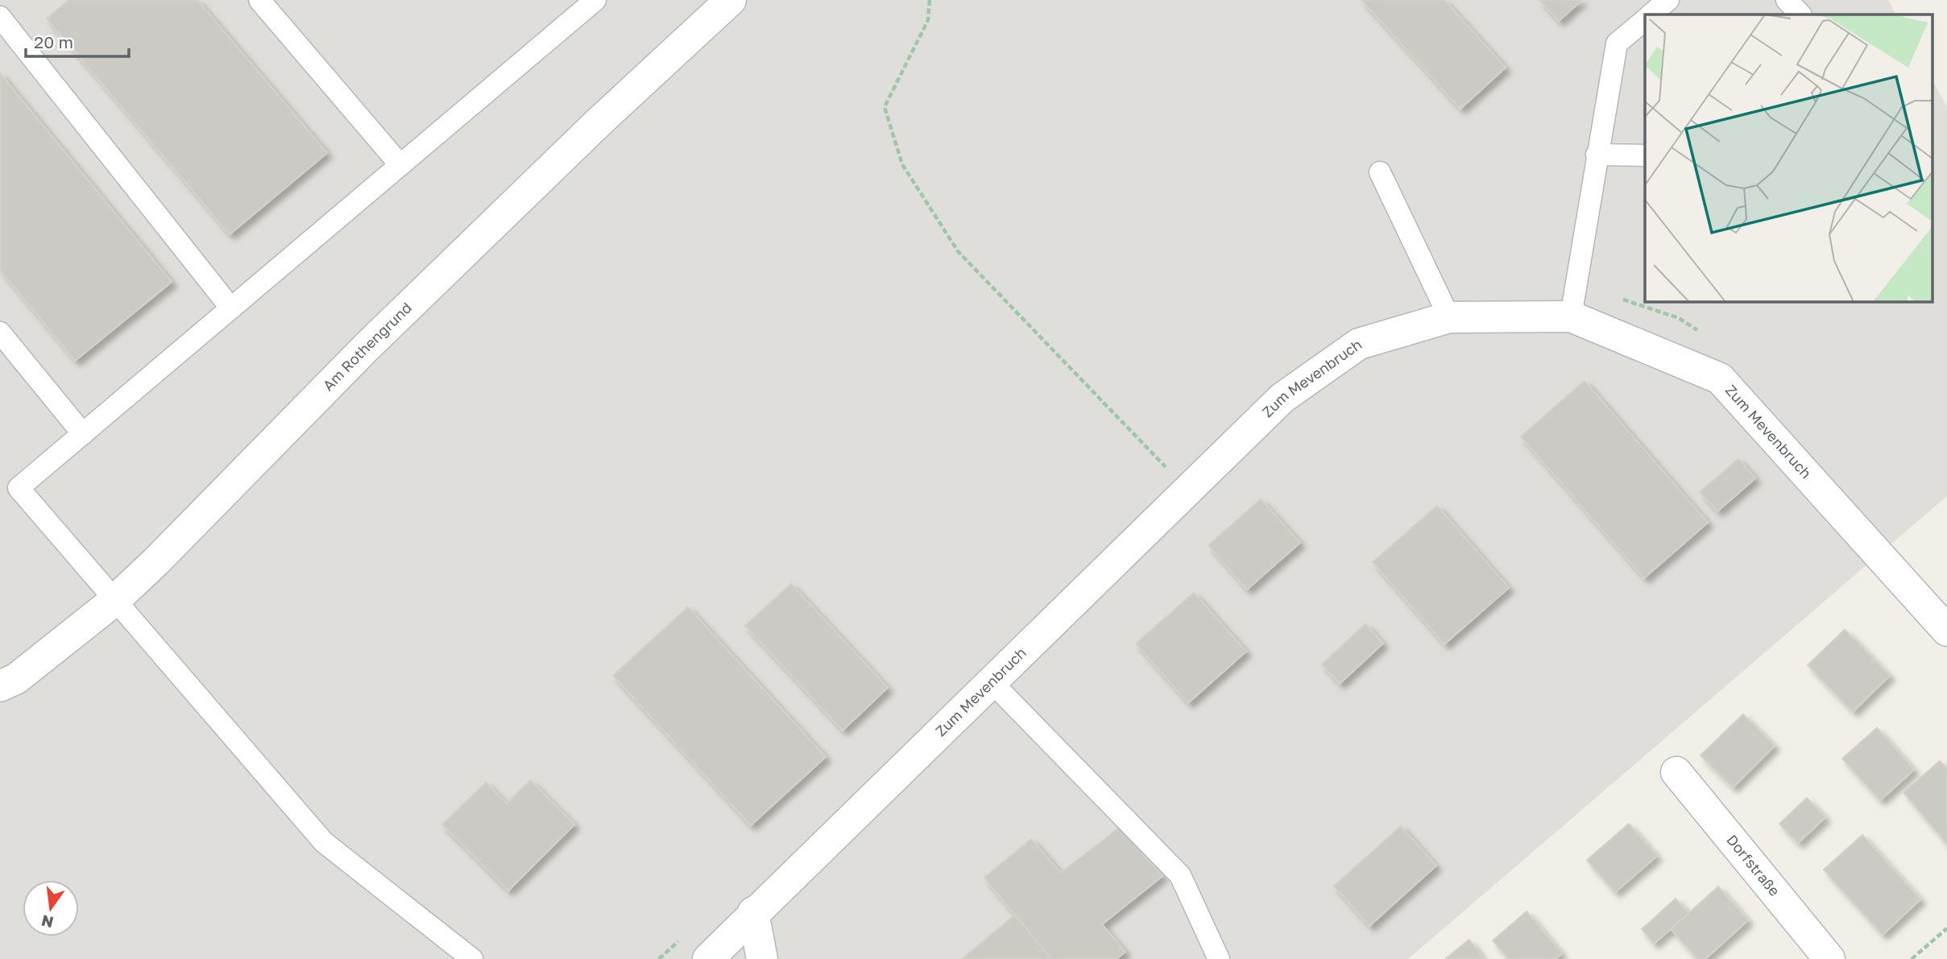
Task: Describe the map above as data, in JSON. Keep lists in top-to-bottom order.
{
  "streets": {
    "street": ["Am Rothengrund", "Zum Mevenbruch", "Dorfstraße"]
  },
  "scale_bar": "20 m",
  "north": "bottom"
}
